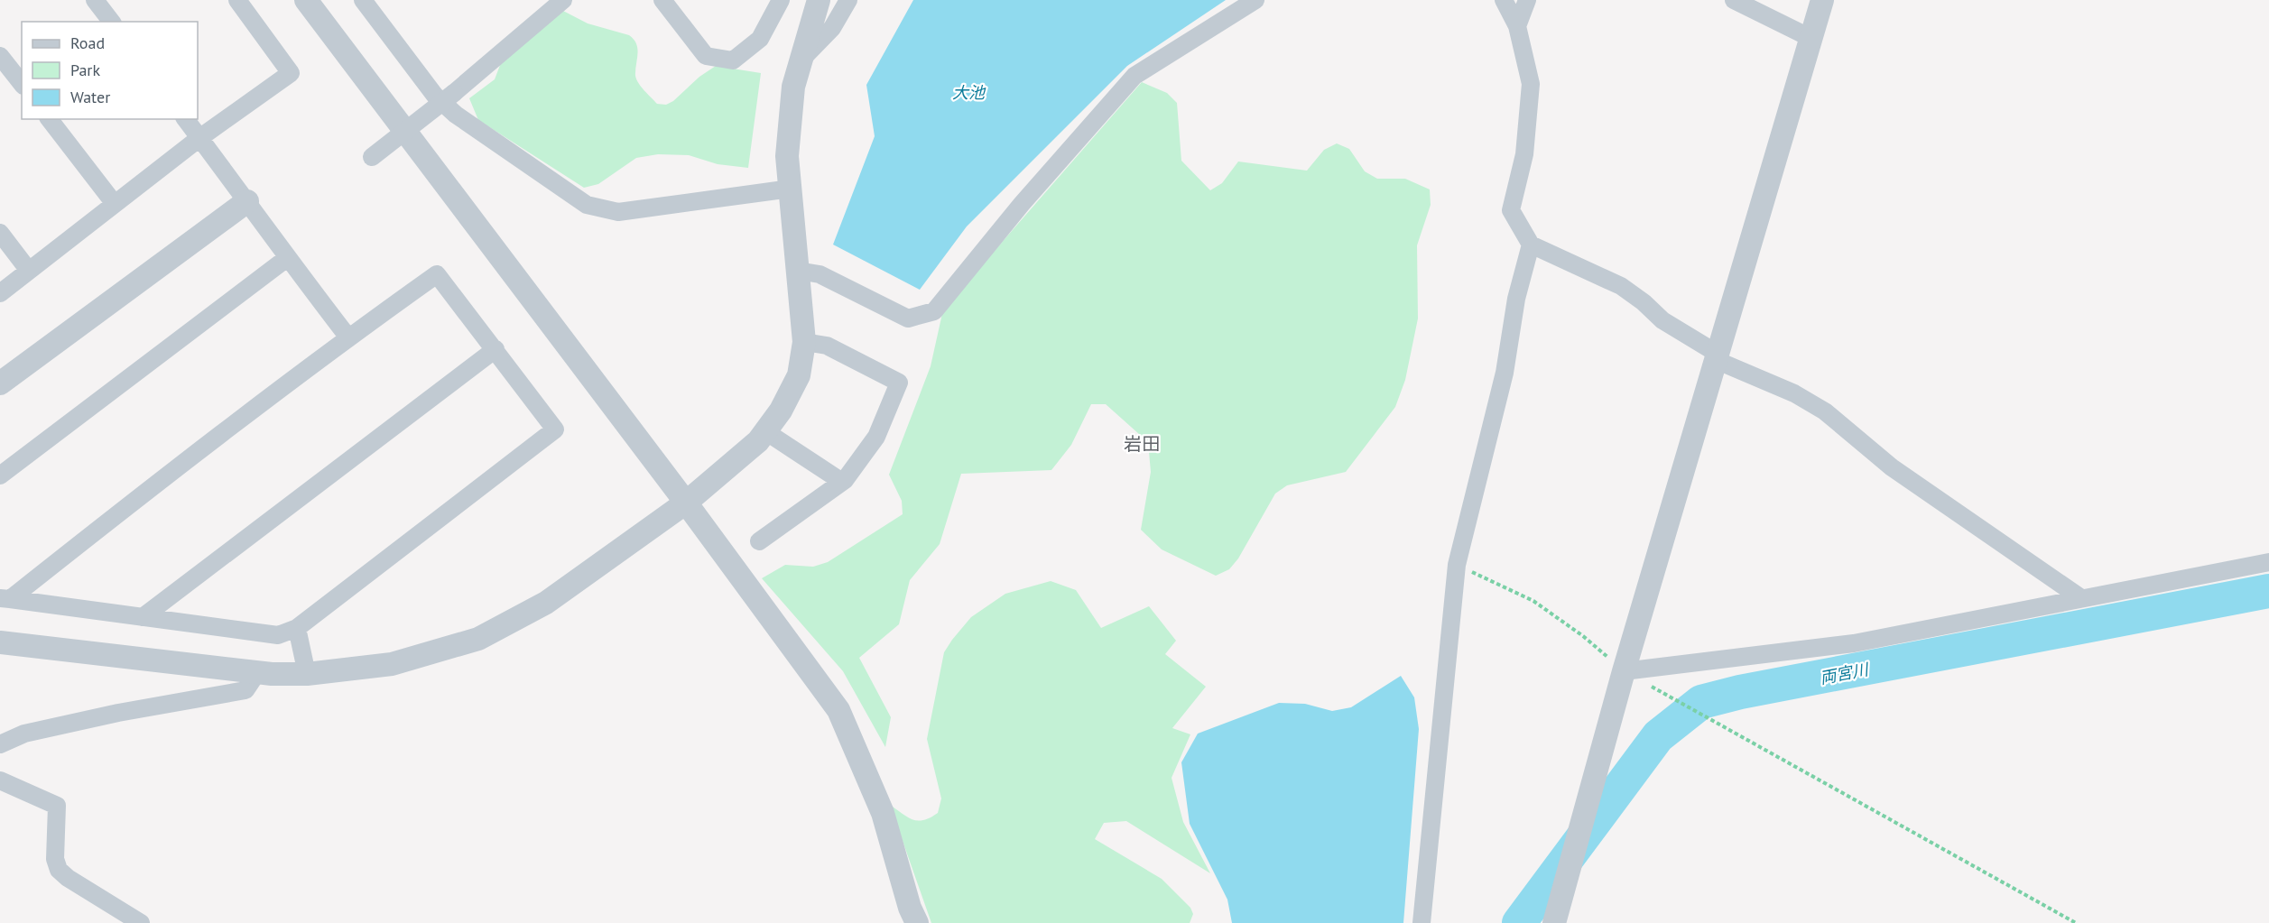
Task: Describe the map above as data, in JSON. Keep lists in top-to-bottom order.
{
  "districts": ["岩田"],
  "water": ["大池", "両宮川"],
  "legend": ["Road", "Park", "Water"]
}
